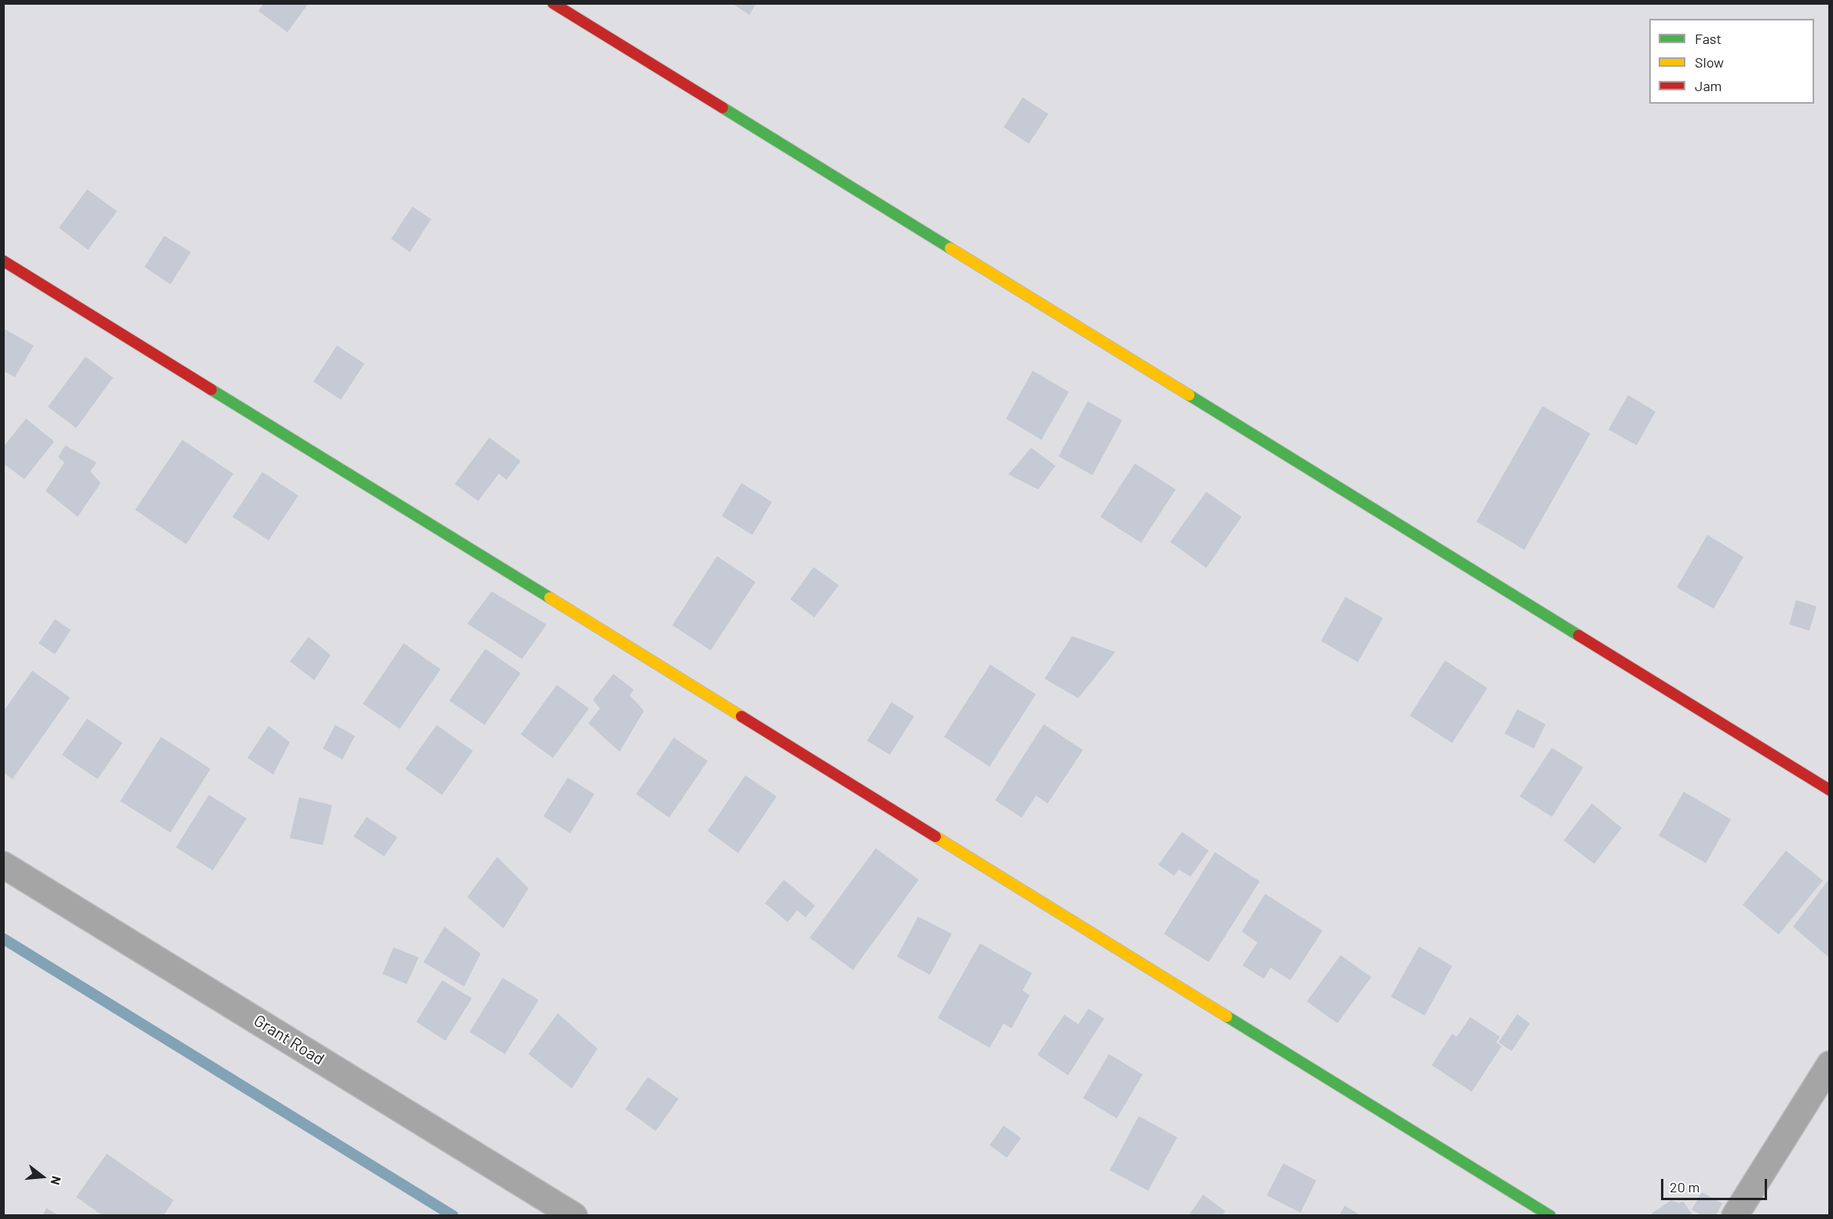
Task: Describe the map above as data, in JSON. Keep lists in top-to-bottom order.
{
  "streets": {
    "street": ["Grant Road"]
  },
  "legend": ["Fast", "Slow", "Jam"],
  "scale_bar": "20 m",
  "north": "right"
}
